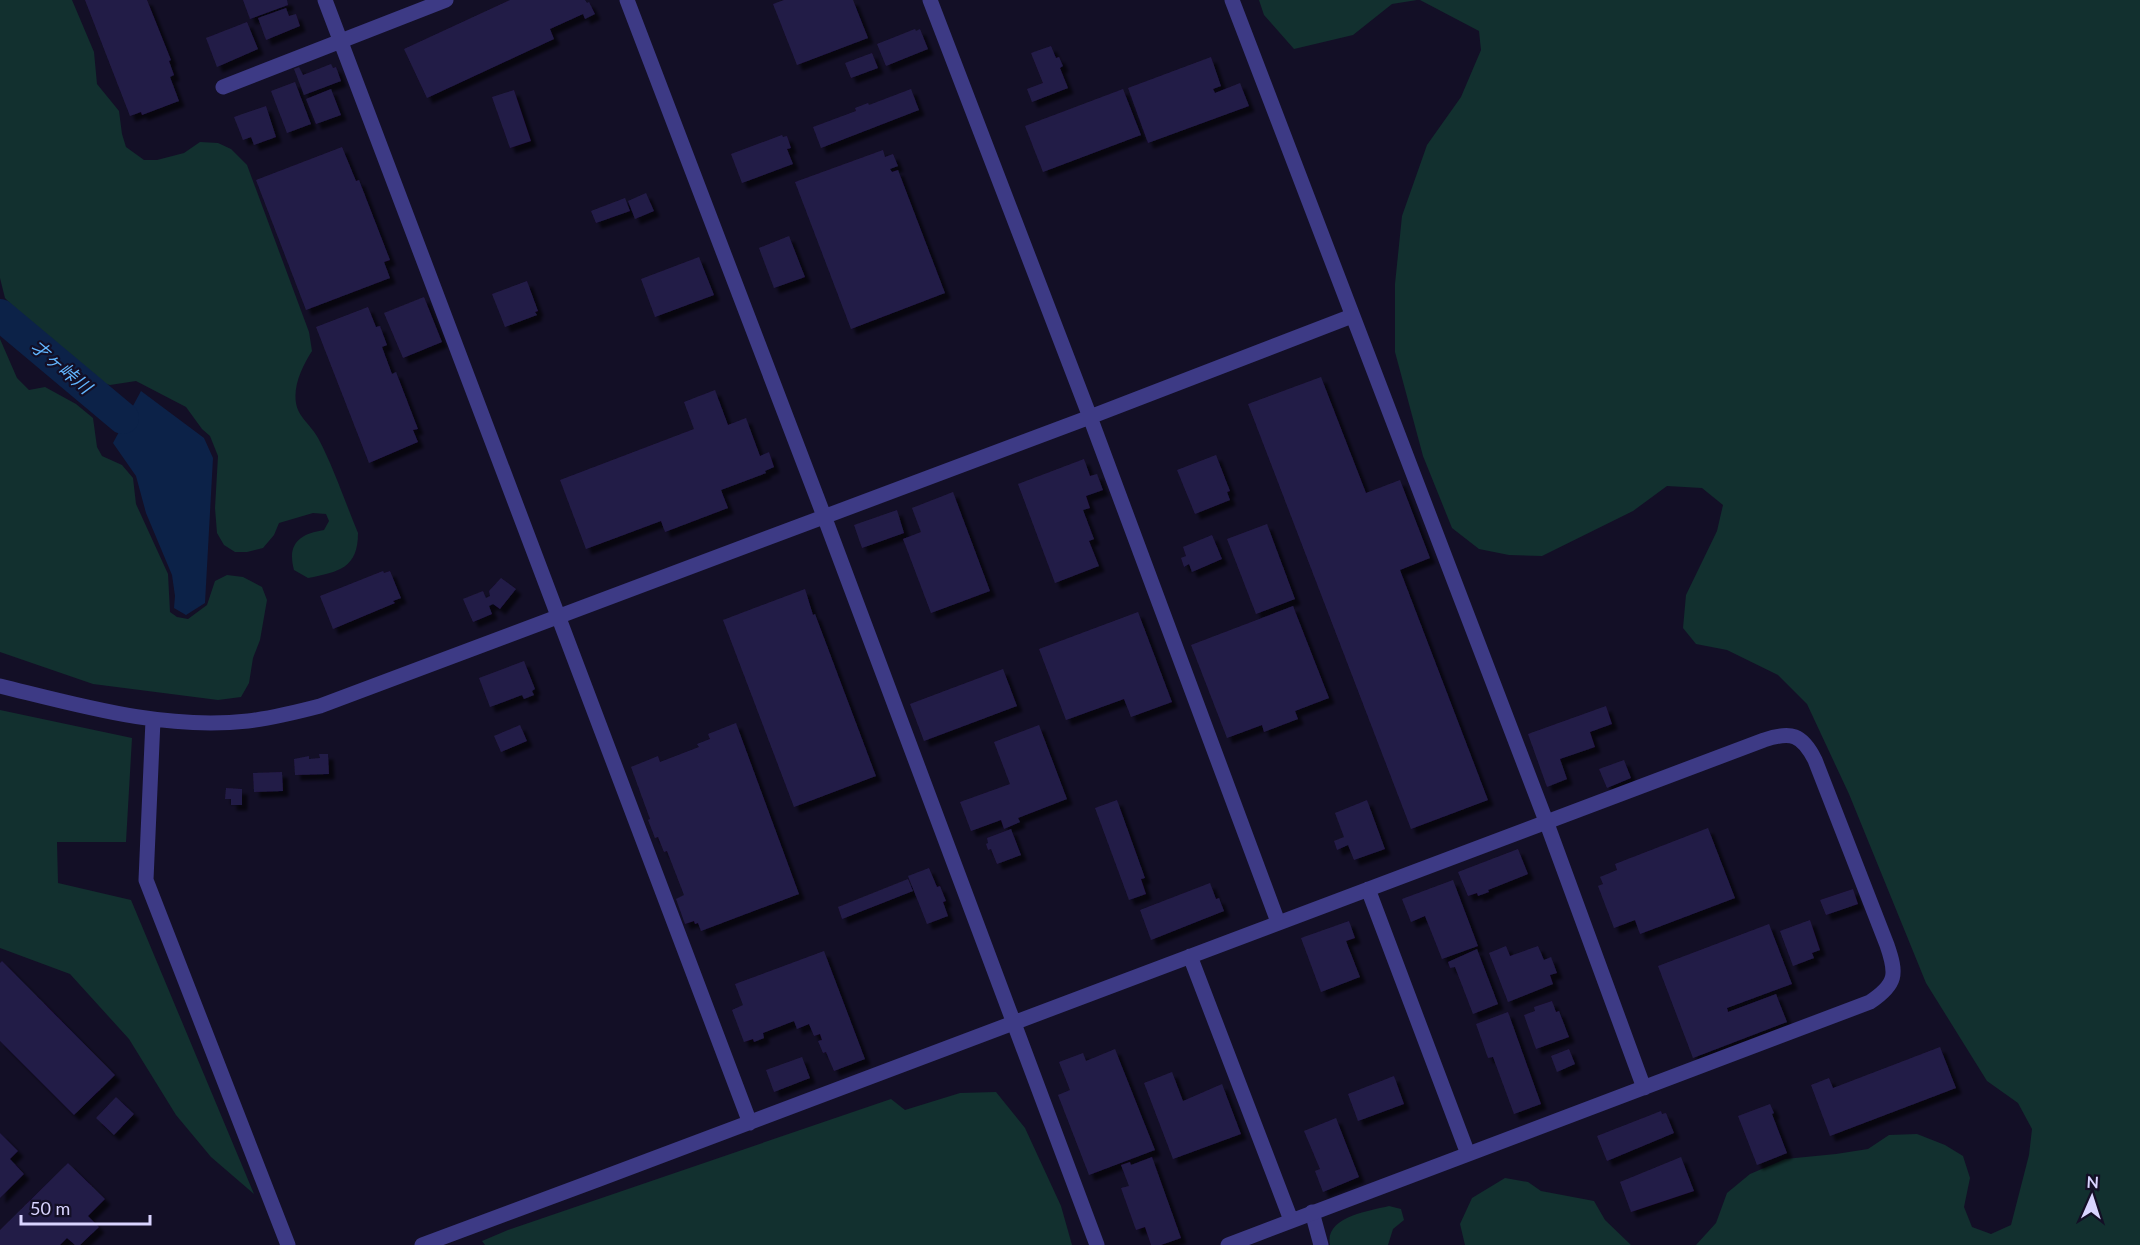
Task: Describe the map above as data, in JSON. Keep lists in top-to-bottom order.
{
  "water": ["才ヶ峠川"],
  "scale_bar": "50 m",
  "north": "top"
}
